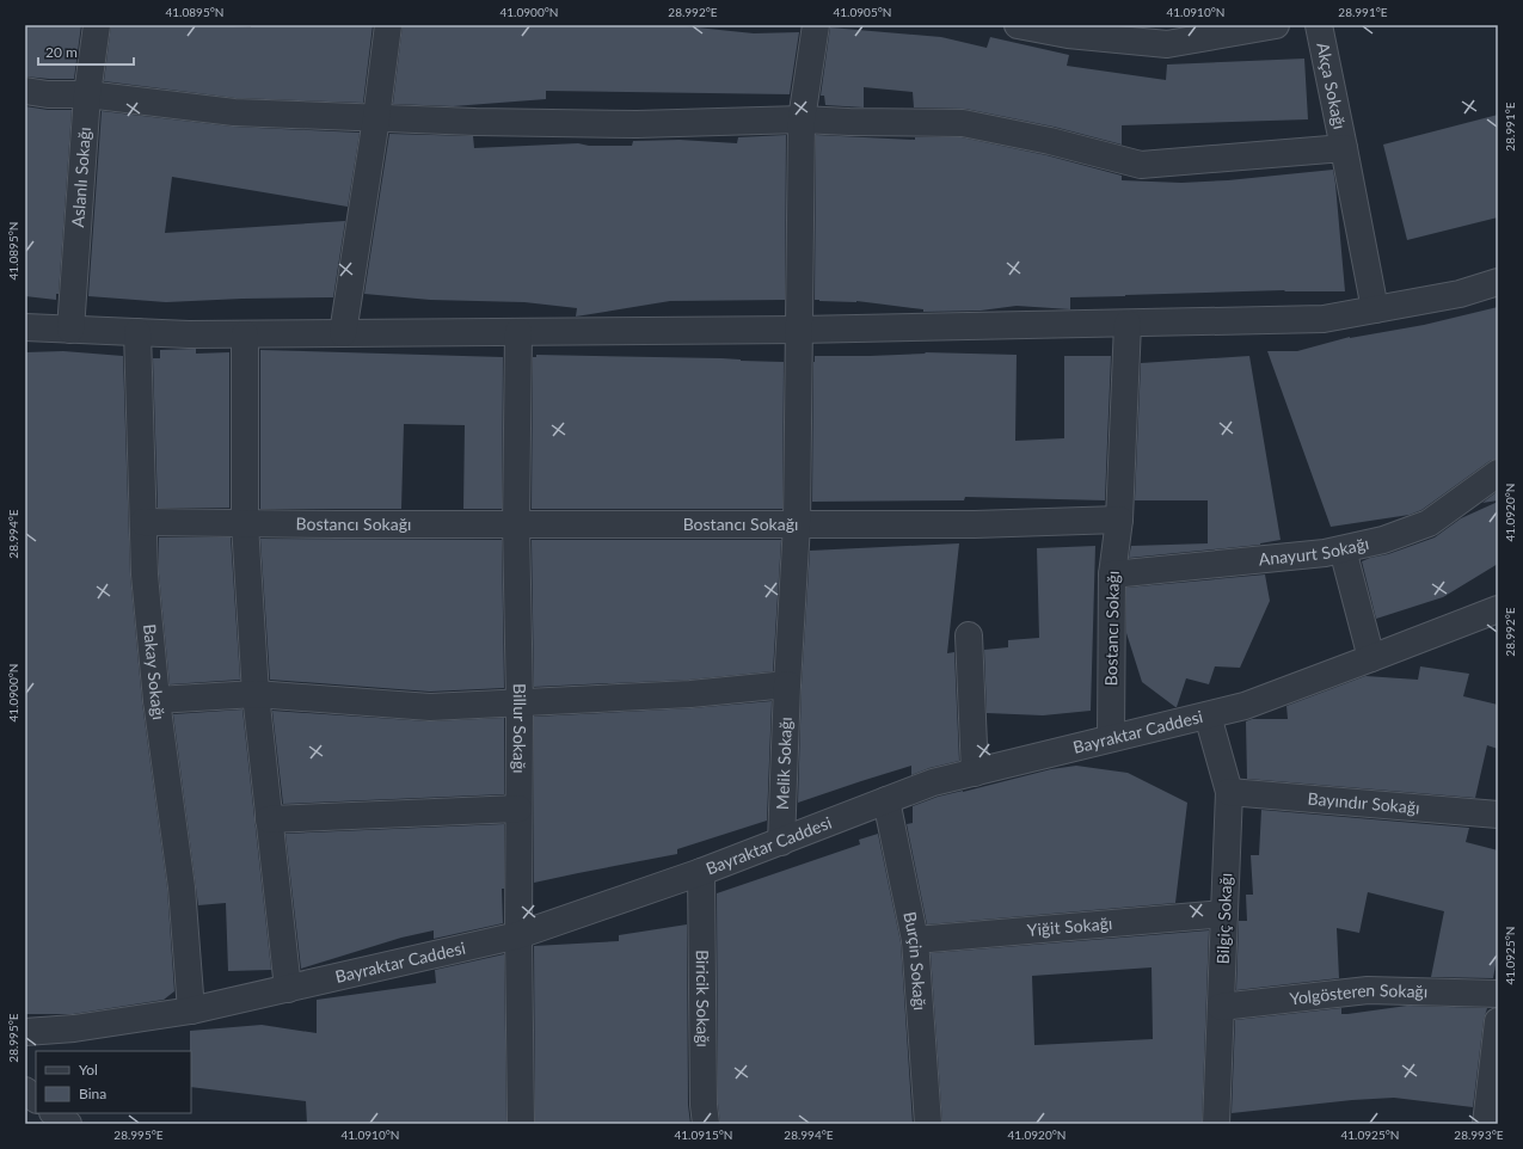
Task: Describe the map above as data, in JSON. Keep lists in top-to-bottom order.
{
  "streets": {
    "street": [
      "Akça Sokağı",
      "Aslanlı Sokağı",
      "Bostancı Sokağı",
      "Anayurt Sokağı",
      "Bakay Sokağı",
      "Billur Sokağı",
      "Bayraktar Caddesi",
      "Melik Sokağı",
      "Bayındır Sokağı",
      "Bilgiç Sokağı",
      "Yiğit Sokağı",
      "Burçin Sokağı",
      "Yolgösteren Sokağı",
      "Biricik Sokağı"
    ]
  },
  "crossings": [
    ["Bostancı Sokağı", "Anayurt Sokağı"],
    ["Bostancı Sokağı", "Bakay Sokağı"],
    ["Bostancı Sokağı", "Billur Sokağı"],
    ["Bostancı Sokağı", "Bayraktar Caddesi"],
    ["Bostancı Sokağı", "Melik Sokağı"],
    ["Bakay Sokağı", "Bayraktar Caddesi"],
    ["Billur Sokağı", "Bayraktar Caddesi"],
    ["Bayraktar Caddesi", "Melik Sokağı"],
    ["Bayraktar Caddesi", "Bilgiç Sokağı"],
    ["Bayraktar Caddesi", "Burçin Sokağı"],
    ["Bayraktar Caddesi", "Biricik Sokağı"],
    ["Bayındır Sokağı", "Bilgiç Sokağı"],
    ["Bilgiç Sokağı", "Yiğit Sokağı"],
    ["Bilgiç Sokağı", "Yolgösteren Sokağı"],
    ["Yiğit Sokağı", "Burçin Sokağı"]
  ],
  "legend": ["Yol", "Bina"],
  "scale_bar": "20 m",
  "coordinates": [
    "41.0895°N",
    "41.0900°N",
    "28.992°E",
    "41.0905°N",
    "41.0910°N",
    "28.991°E",
    "41.0920°N",
    "28.994°E",
    "41.0925°N",
    "28.995°E",
    "41.0915°N",
    "28.993°E"
  ]
}
